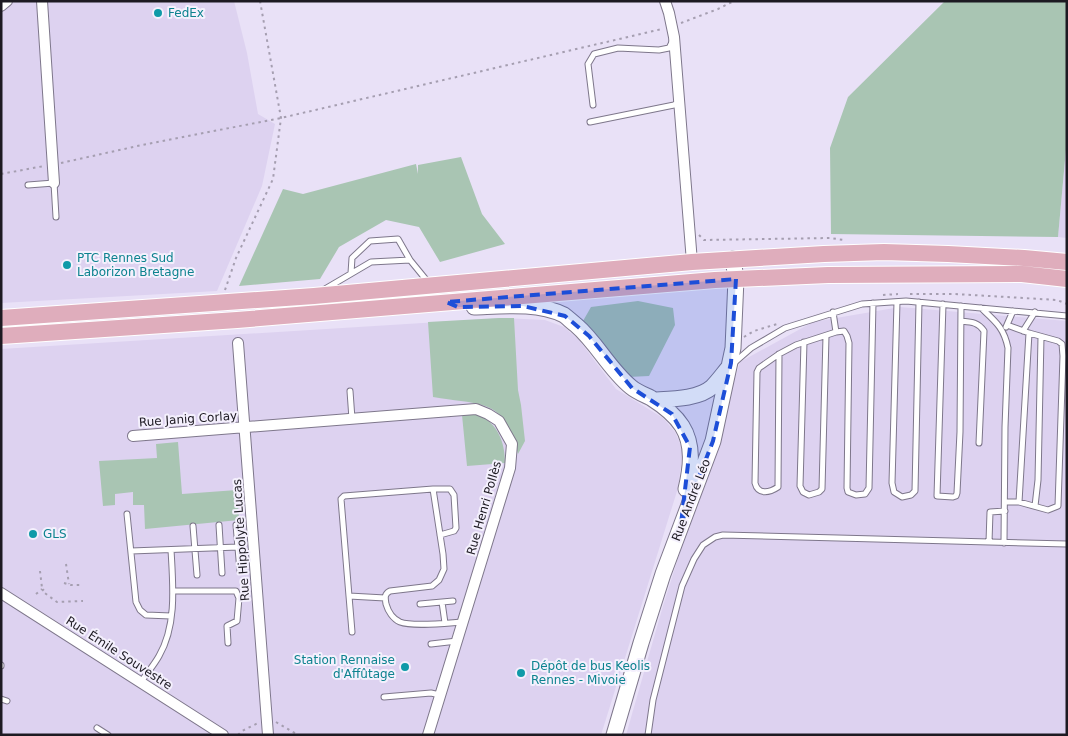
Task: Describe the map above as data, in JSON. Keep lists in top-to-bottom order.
{
  "streets": {
    "street": [
      "Rue Janig Corlay",
      "Rue André Léo",
      "Rue Henri Pollès",
      "Rue Hippolyte Lucas",
      "Rue Émile Souvestre"
    ]
  },
  "crossings": [
    ["Rue Janig Corlay", "Rue Henri Pollès"],
    ["Rue Janig Corlay", "Rue Hippolyte Lucas"],
    ["Rue Henri Pollès", "Rue Hippolyte Lucas"]
  ],
  "places": [
    "FedEx",
    "PTC Rennes Sud Laborizon Bretagne",
    "GLS",
    "Station Rennaise d'Affûtage",
    "Dépôt de bus Keolis Rennes - Mivoie"
  ]
}
